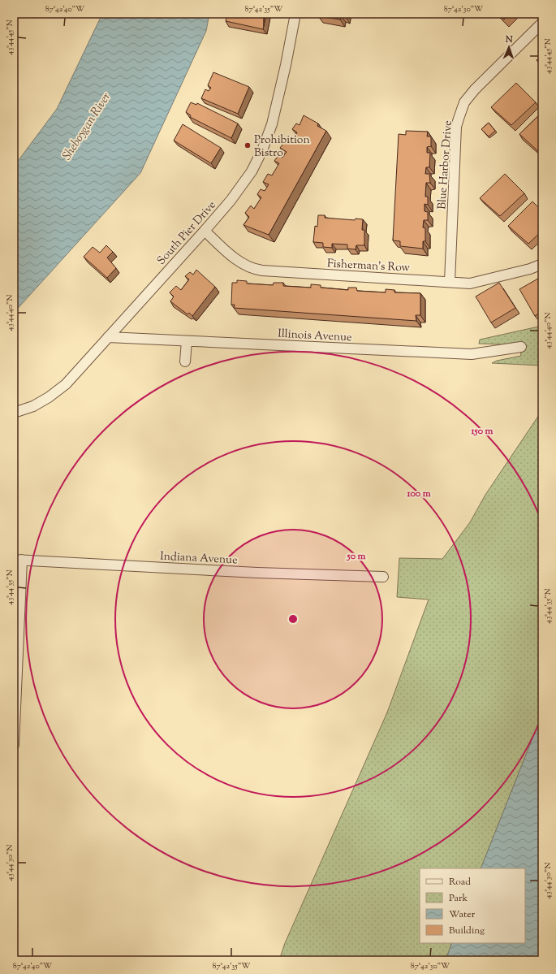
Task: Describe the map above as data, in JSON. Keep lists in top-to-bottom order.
{
  "streets": {
    "street": [
      "Blue Harbor Drive",
      "South Pier Drive",
      "Fisherman's Row",
      "Illinois Avenue",
      "Indiana Avenue"
    ]
  },
  "crossings": [
    ["Blue Harbor Drive", "Fisherman's Row"],
    ["South Pier Drive", "Fisherman's Row"],
    ["South Pier Drive", "Illinois Avenue"]
  ],
  "water": ["Sheboygan River"],
  "places": ["Prohibition Bistro"],
  "legend": [
    "Road",
    "Park",
    "Water",
    "Building"
  ],
  "north": "top",
  "coordinates": [
    "87°42'40\"W",
    "87°42'35\"W",
    "87°42'30\"W",
    "43°44'45\"N",
    "43°44'40\"N",
    "43°44'35\"N",
    "43°44'30\"N"
  ],
  "rings": ["150 m", "100 m", "50 m"]
}
